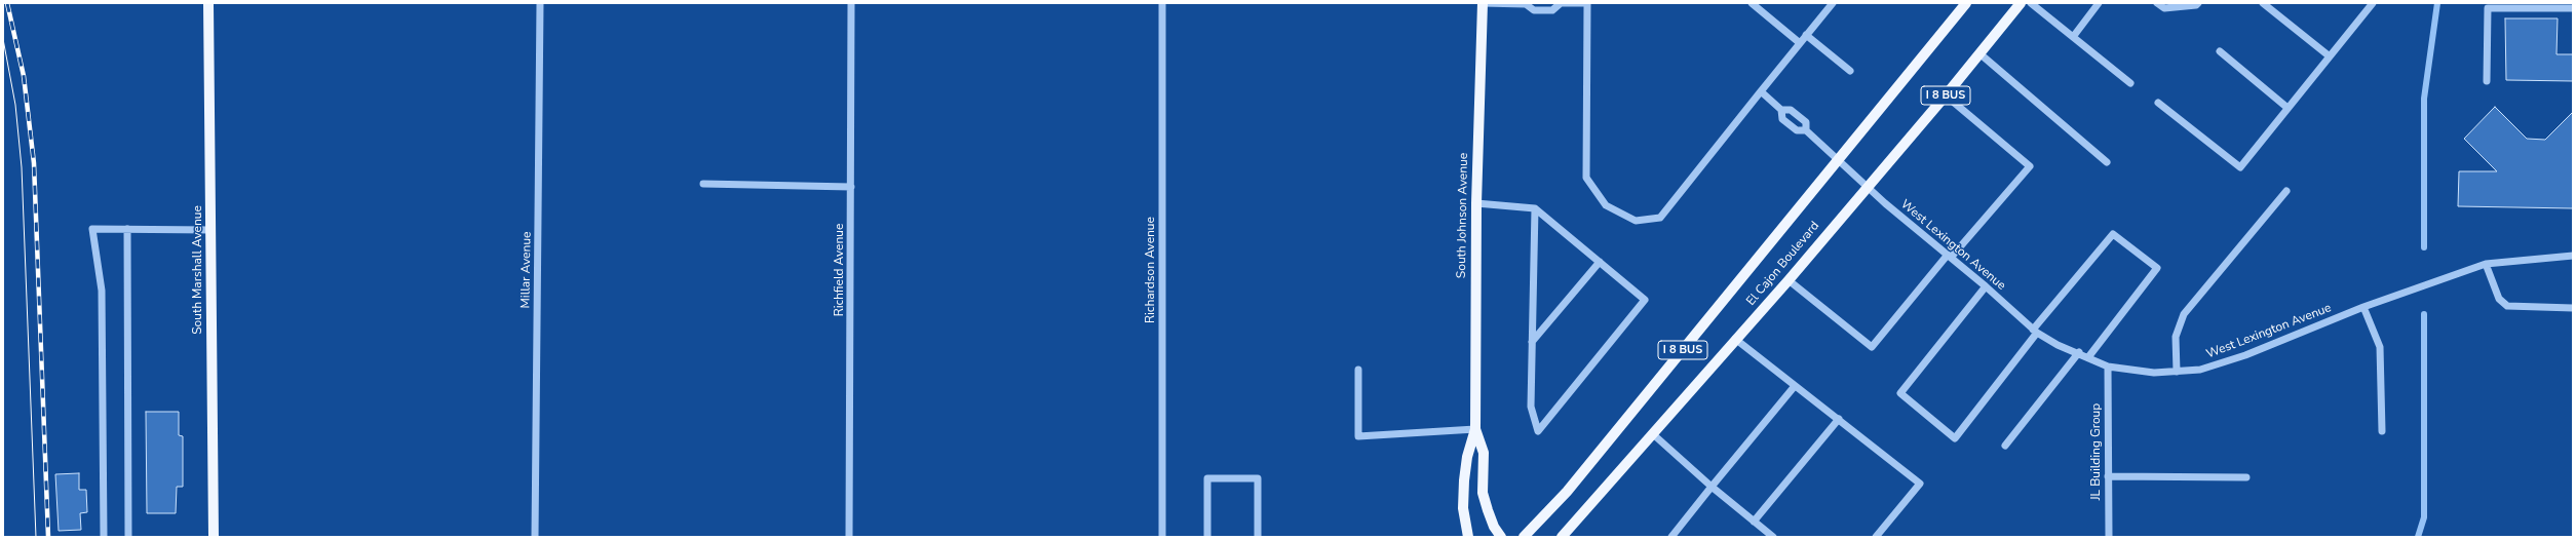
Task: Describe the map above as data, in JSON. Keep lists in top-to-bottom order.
{
  "streets": {
    "main road": [
      "I 8 BUS",
      "South Johnson Avenue",
      "El Cajon Boulevard",
      "South Marshall Avenue"
    ],
    "street": [
      "West Lexington Avenue",
      "Millar Avenue",
      "Richfield Avenue",
      "Richardson Avenue",
      "JL Building Group"
    ]
  },
  "crossings": [
    ["West Lexington Avenue", "El Cajon Boulevard"],
    ["West Lexington Avenue", "JL Building Group"]
  ]
}
